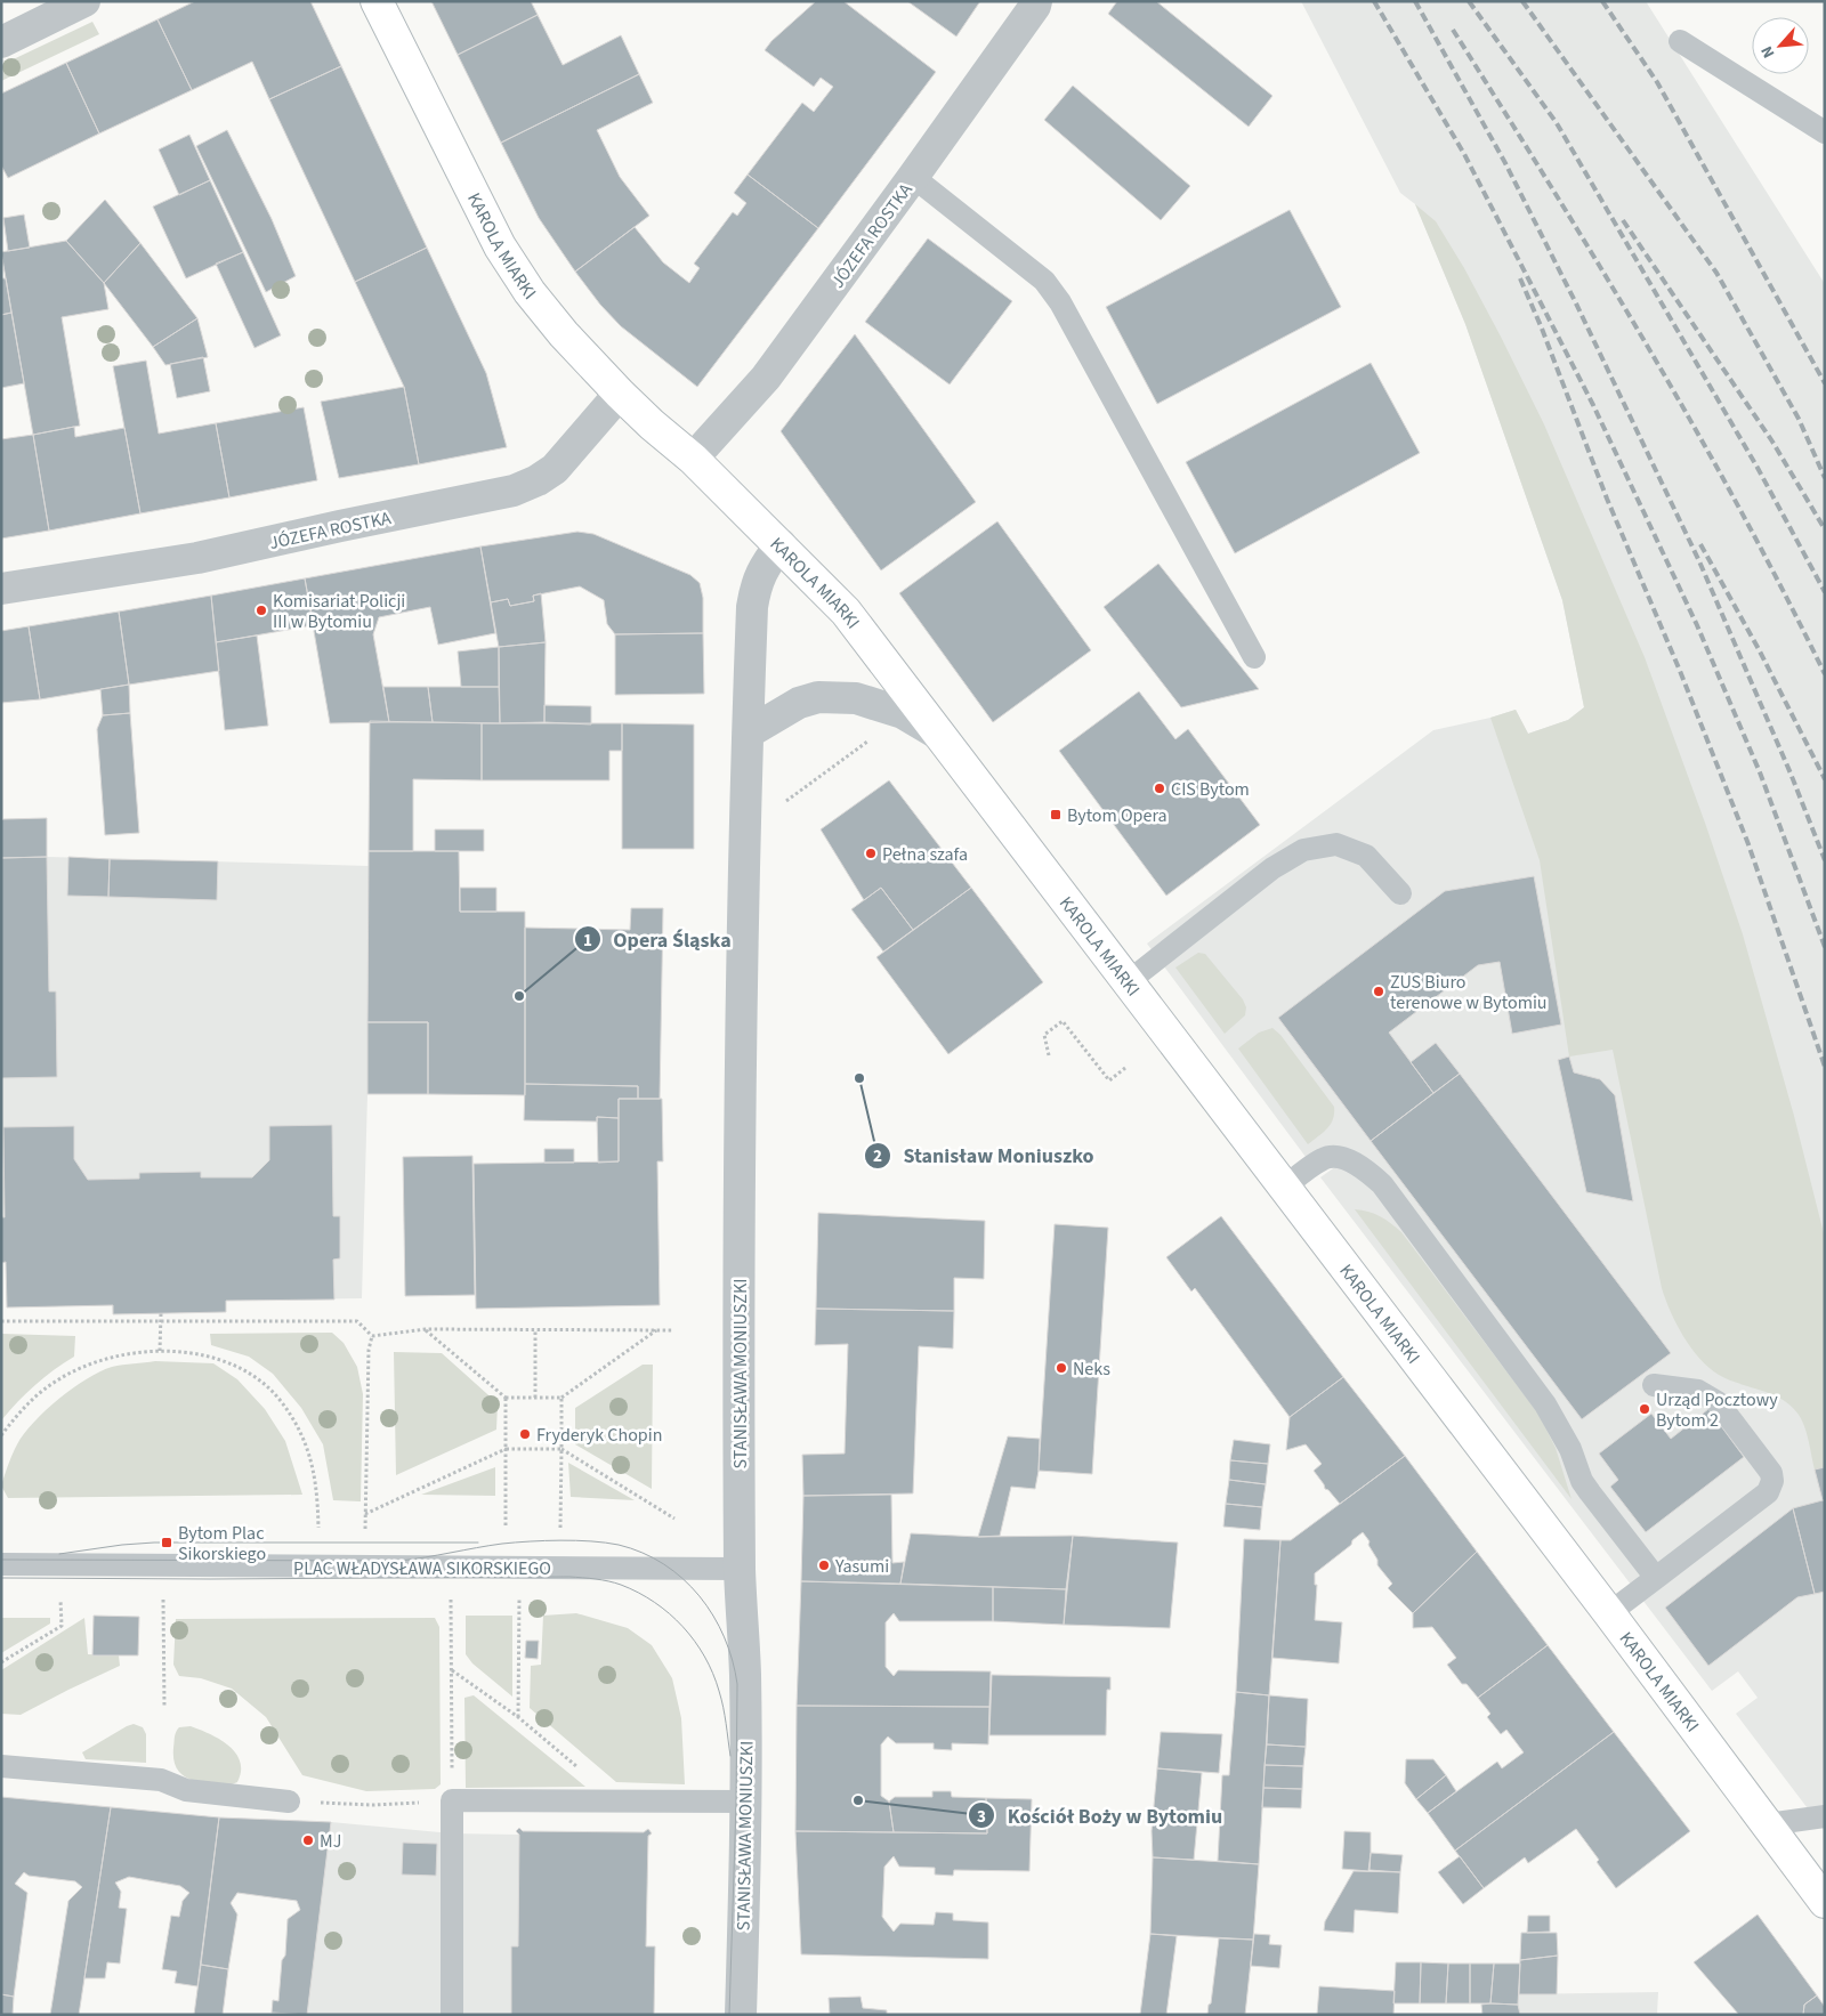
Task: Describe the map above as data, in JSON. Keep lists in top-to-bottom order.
{
  "streets": {
    "main road": ["KAROLA MIARKI"],
    "street": ["JÓZEFA ROSTKA", "STANISŁAWA MONIUSZKI"],
    "lane": ["PLAC WŁADYSŁAWA SIKORSKIEGO"]
  },
  "crossings": [
    ["JÓZEFA ROSTKA", "KAROLA MIARKI"],
    ["KAROLA MIARKI", "STANISŁAWA MONIUSZKI"],
    ["STANISŁAWA MONIUSZKI", "PLAC WŁADYSŁAWA SIKORSKIEGO"]
  ],
  "places": {
    "other": [
      "Komisariat Policji III w Bytomiu",
      "CIS Bytom",
      "Pełna szafa",
      "ZUS Biuro terenowe w Bytomiu",
      "Opera Śląska",
      "Stanisław Moniuszko",
      "Neks",
      "Urząd Pocztowy Bytom 2",
      "Fryderyk Chopin",
      "Yasumi",
      "Kościół Boży w Bytomiu",
      "MJ"
    ],
    "transit": ["Bytom Opera", "Bytom Plac Sikorskiego"]
  },
  "north": "bottom left"
}
